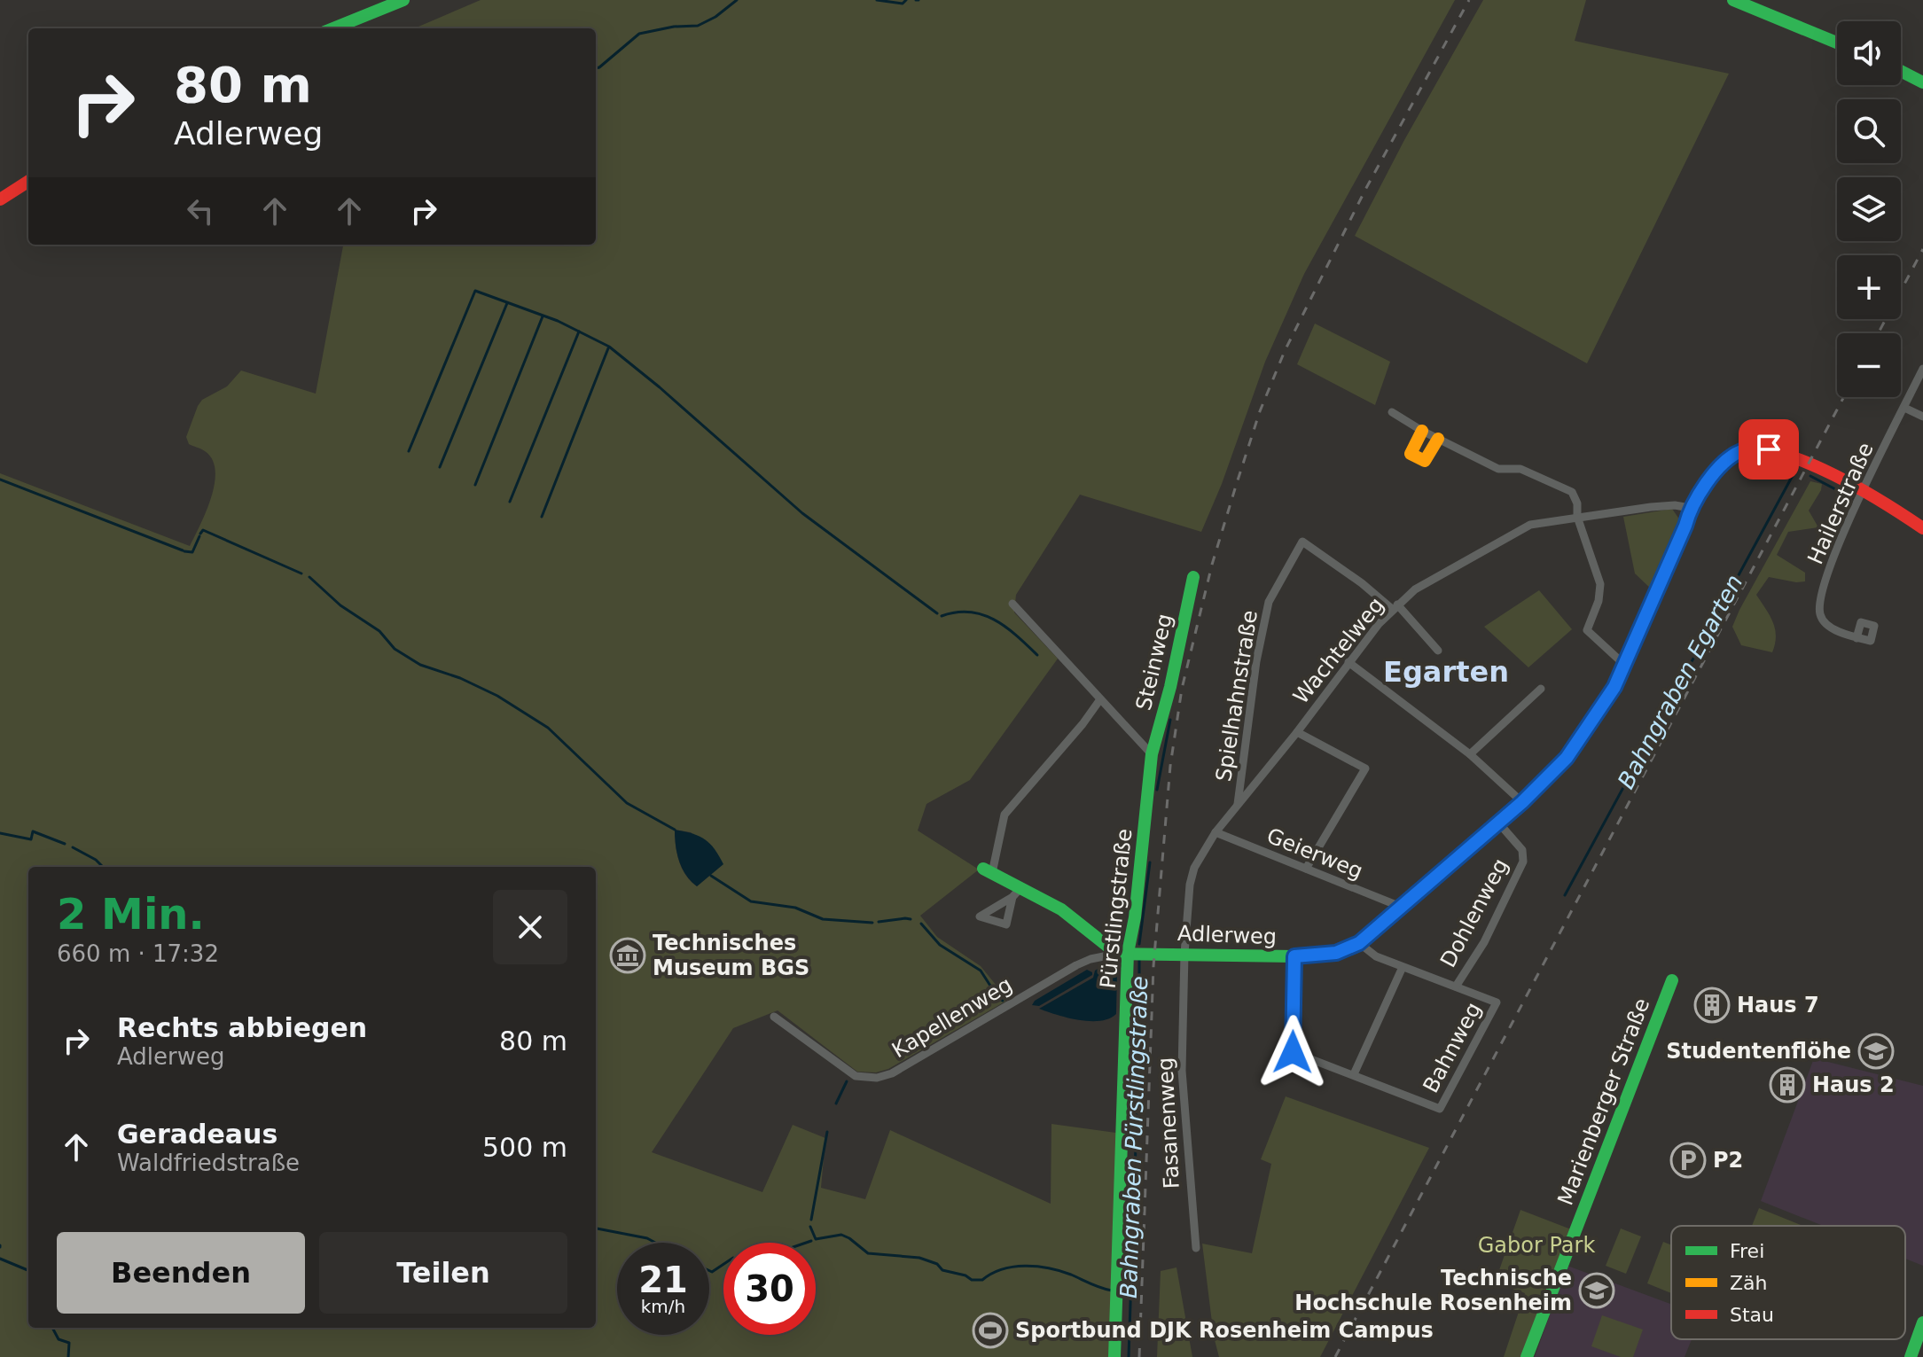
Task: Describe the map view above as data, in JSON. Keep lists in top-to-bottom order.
{
  "streets": {
    "main road": [
      "Steinweg",
      "Pürstlingstraße",
      "Adlerweg",
      "Marienberger Straße"
    ],
    "street": [
      "Hailerstraße",
      "Wachtelweg",
      "Spielhahnstraße",
      "Geierweg",
      "Dohlenweg",
      "Kapellenweg",
      "Bahnweg",
      "Fasanenweg"
    ]
  },
  "crossings": [
    ["Hailerstraße", "Adlerweg"],
    ["Wachtelweg", "Spielhahnstraße"],
    ["Wachtelweg", "Geierweg"],
    ["Wachtelweg", "Adlerweg"],
    ["Wachtelweg", "Fasanenweg"],
    ["Steinweg", "Pürstlingstraße"],
    ["Geierweg", "Adlerweg"],
    ["Pürstlingstraße", "Adlerweg"],
    ["Pürstlingstraße", "Kapellenweg"],
    ["Dohlenweg", "Adlerweg"],
    ["Dohlenweg", "Bahnweg"],
    ["Adlerweg", "Kapellenweg"],
    ["Adlerweg", "Fasanenweg"]
  ],
  "districts": ["Egarten"],
  "water": ["Bahngraben Egarten", "Bahngraben Pürstlingstraße"],
  "parks": ["Gabor Park"],
  "places": {
    "museum": ["Technisches Museum BGS"],
    "building": ["Haus 7", "Haus 2"],
    "school or university": ["Studentenflöhe", "Technische Hochschule Rosenheim"],
    "parking": ["P2"],
    "sports": ["Sportbund DJK Rosenheim Campus"]
  },
  "legend": ["Frei", "Zäh", "Stau"],
  "page": {
    "map_buttons": ["+", "−"],
    "turn": ["80 m", "Adlerweg"],
    "heading": ["2 Min.", "660 m · 17:32"],
    "list": [
      {
        "name": "Rechts abbiegen",
        "note": "Adlerweg",
        "value": "80 m"
      },
      {
        "name": "Geradeaus",
        "note": "Waldfriedstraße",
        "value": "500 m"
      }
    ],
    "buttons": ["Beenden", "Teilen"],
    "speed": "21 km/h",
    "limit": "30"
  }
}
